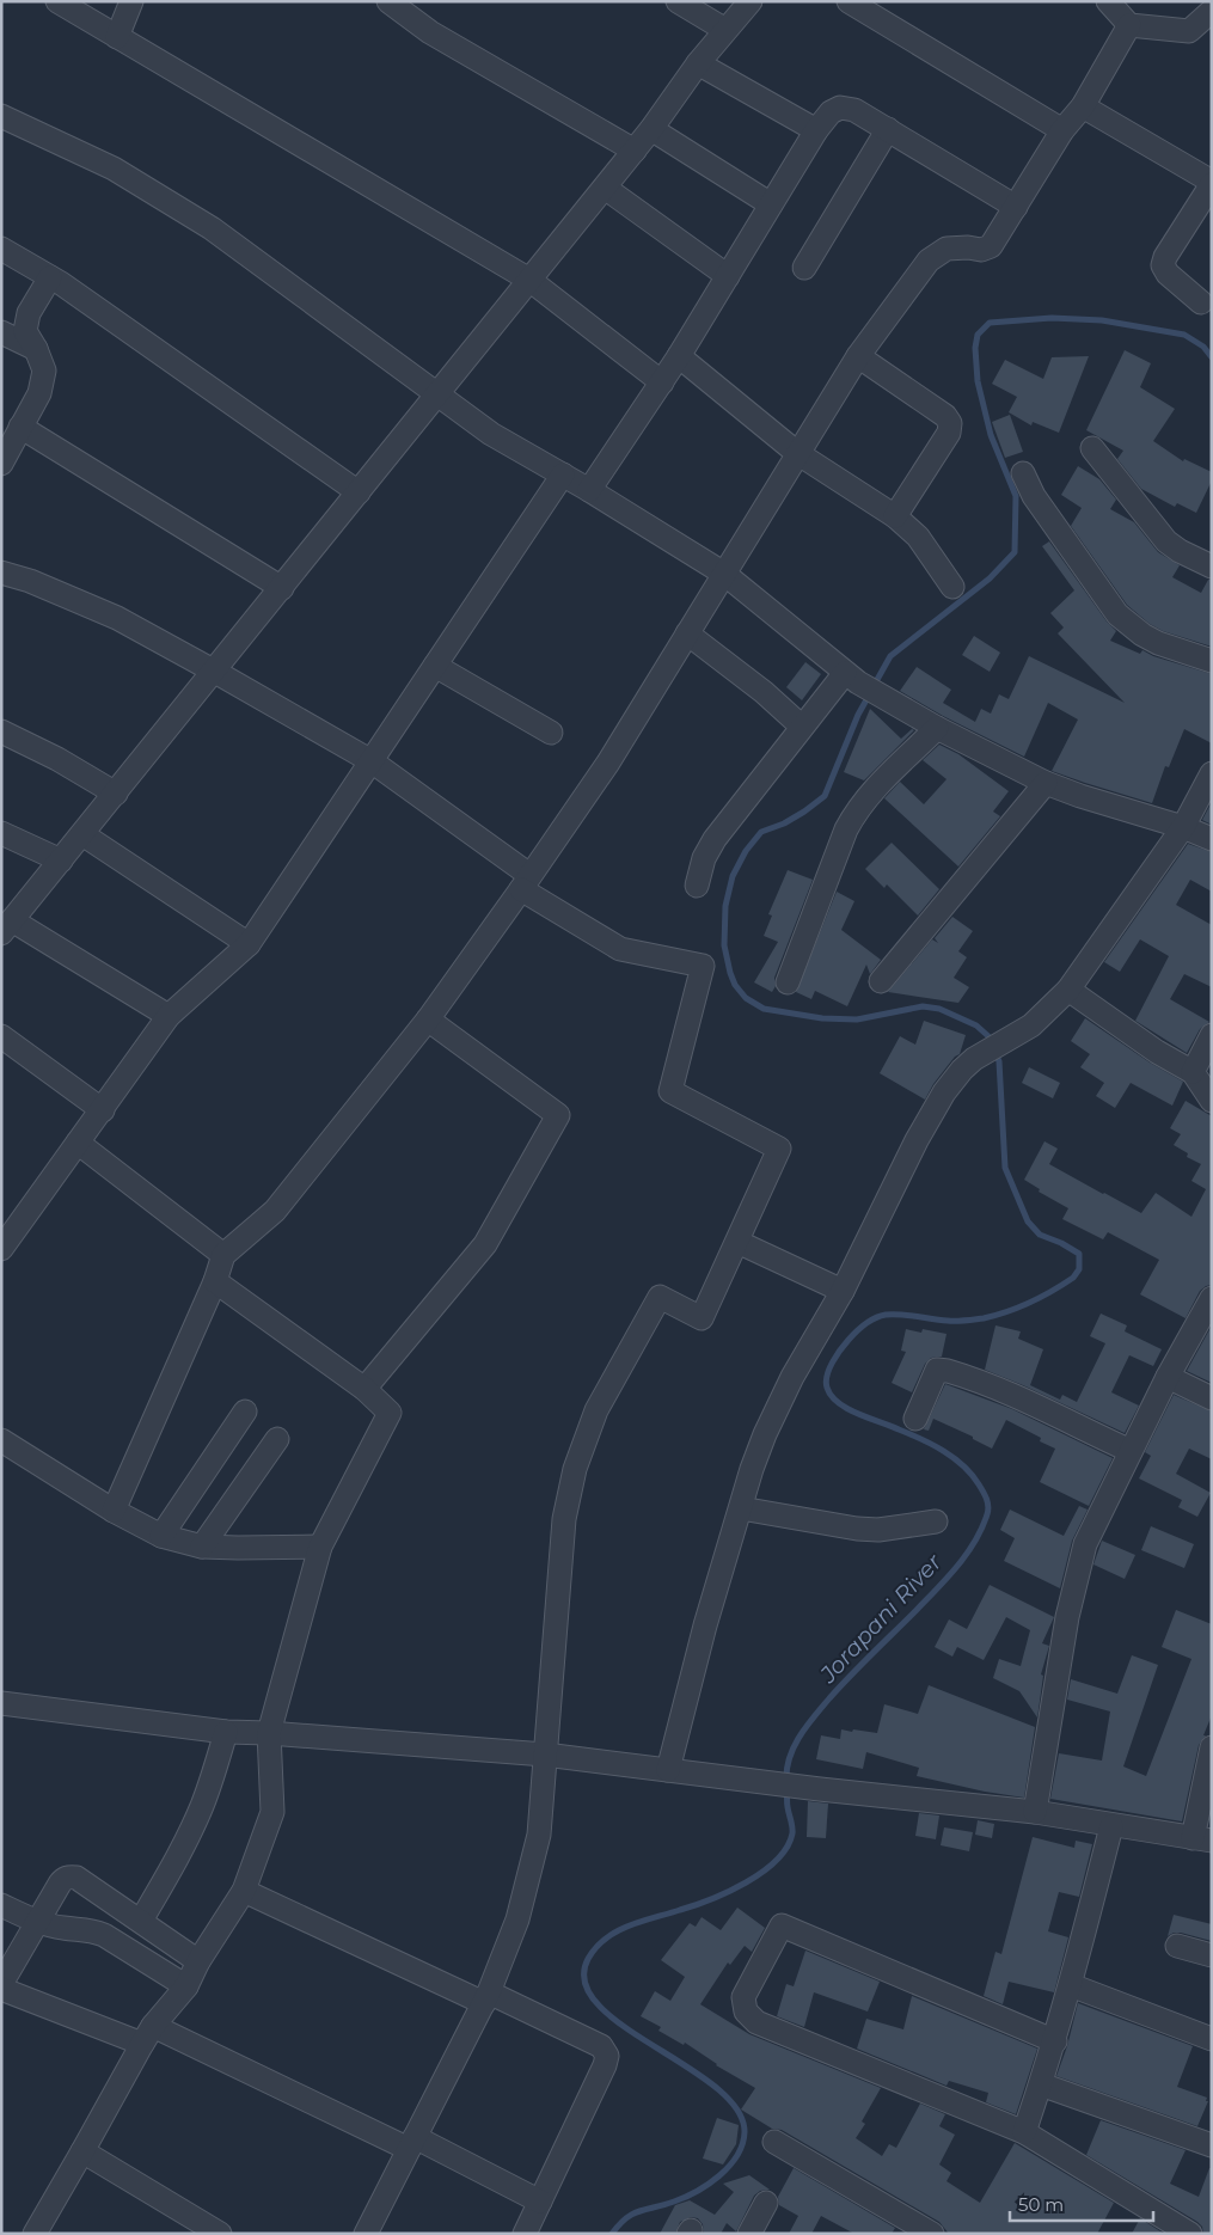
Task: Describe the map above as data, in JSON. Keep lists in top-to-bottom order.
{
  "water": ["Jorapani River"],
  "scale_bar": "50 m"
}
